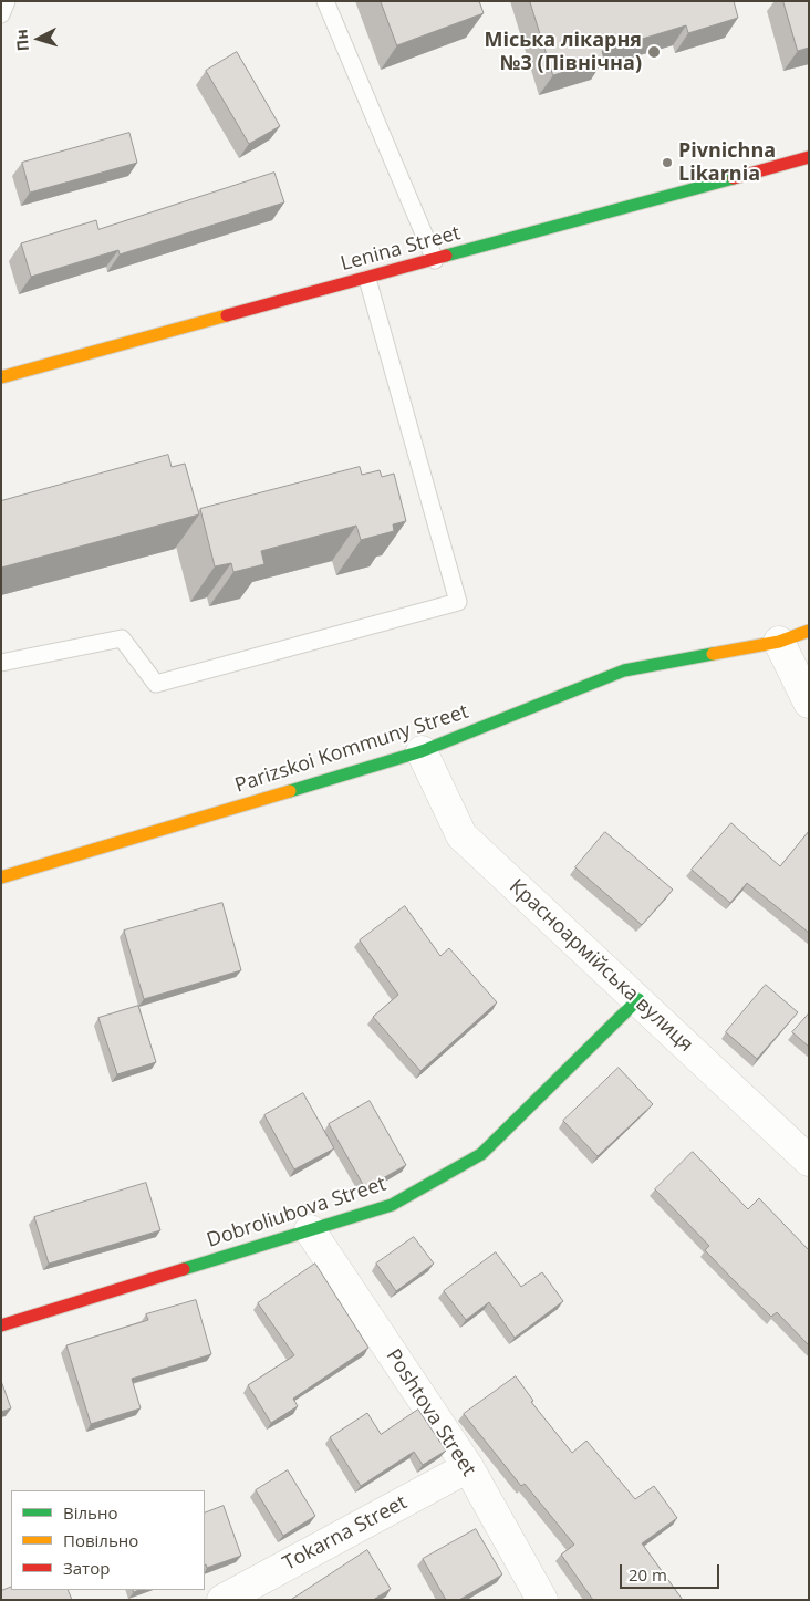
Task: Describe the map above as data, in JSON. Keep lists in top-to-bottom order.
{
  "streets": {
    "street": [
      "Lenina Street",
      "Parizskoi Kommuny Street",
      "Красноармійська вулиця",
      "Dobroliubova Street",
      "Poshtova Street",
      "Tokarna Street"
    ]
  },
  "crossings": [
    ["Parizskoi Kommuny Street", "Красноармійська вулиця"],
    ["Красноармійська вулиця", "Dobroliubova Street"],
    ["Dobroliubova Street", "Poshtova Street"],
    ["Poshtova Street", "Tokarna Street"]
  ],
  "places": ["Міська лікарня №3 (Північна)", "Pivnichna Likarnia"],
  "legend": ["Вільно", "Повільно", "Затор"],
  "scale_bar": "20 m",
  "north": "left"
}
